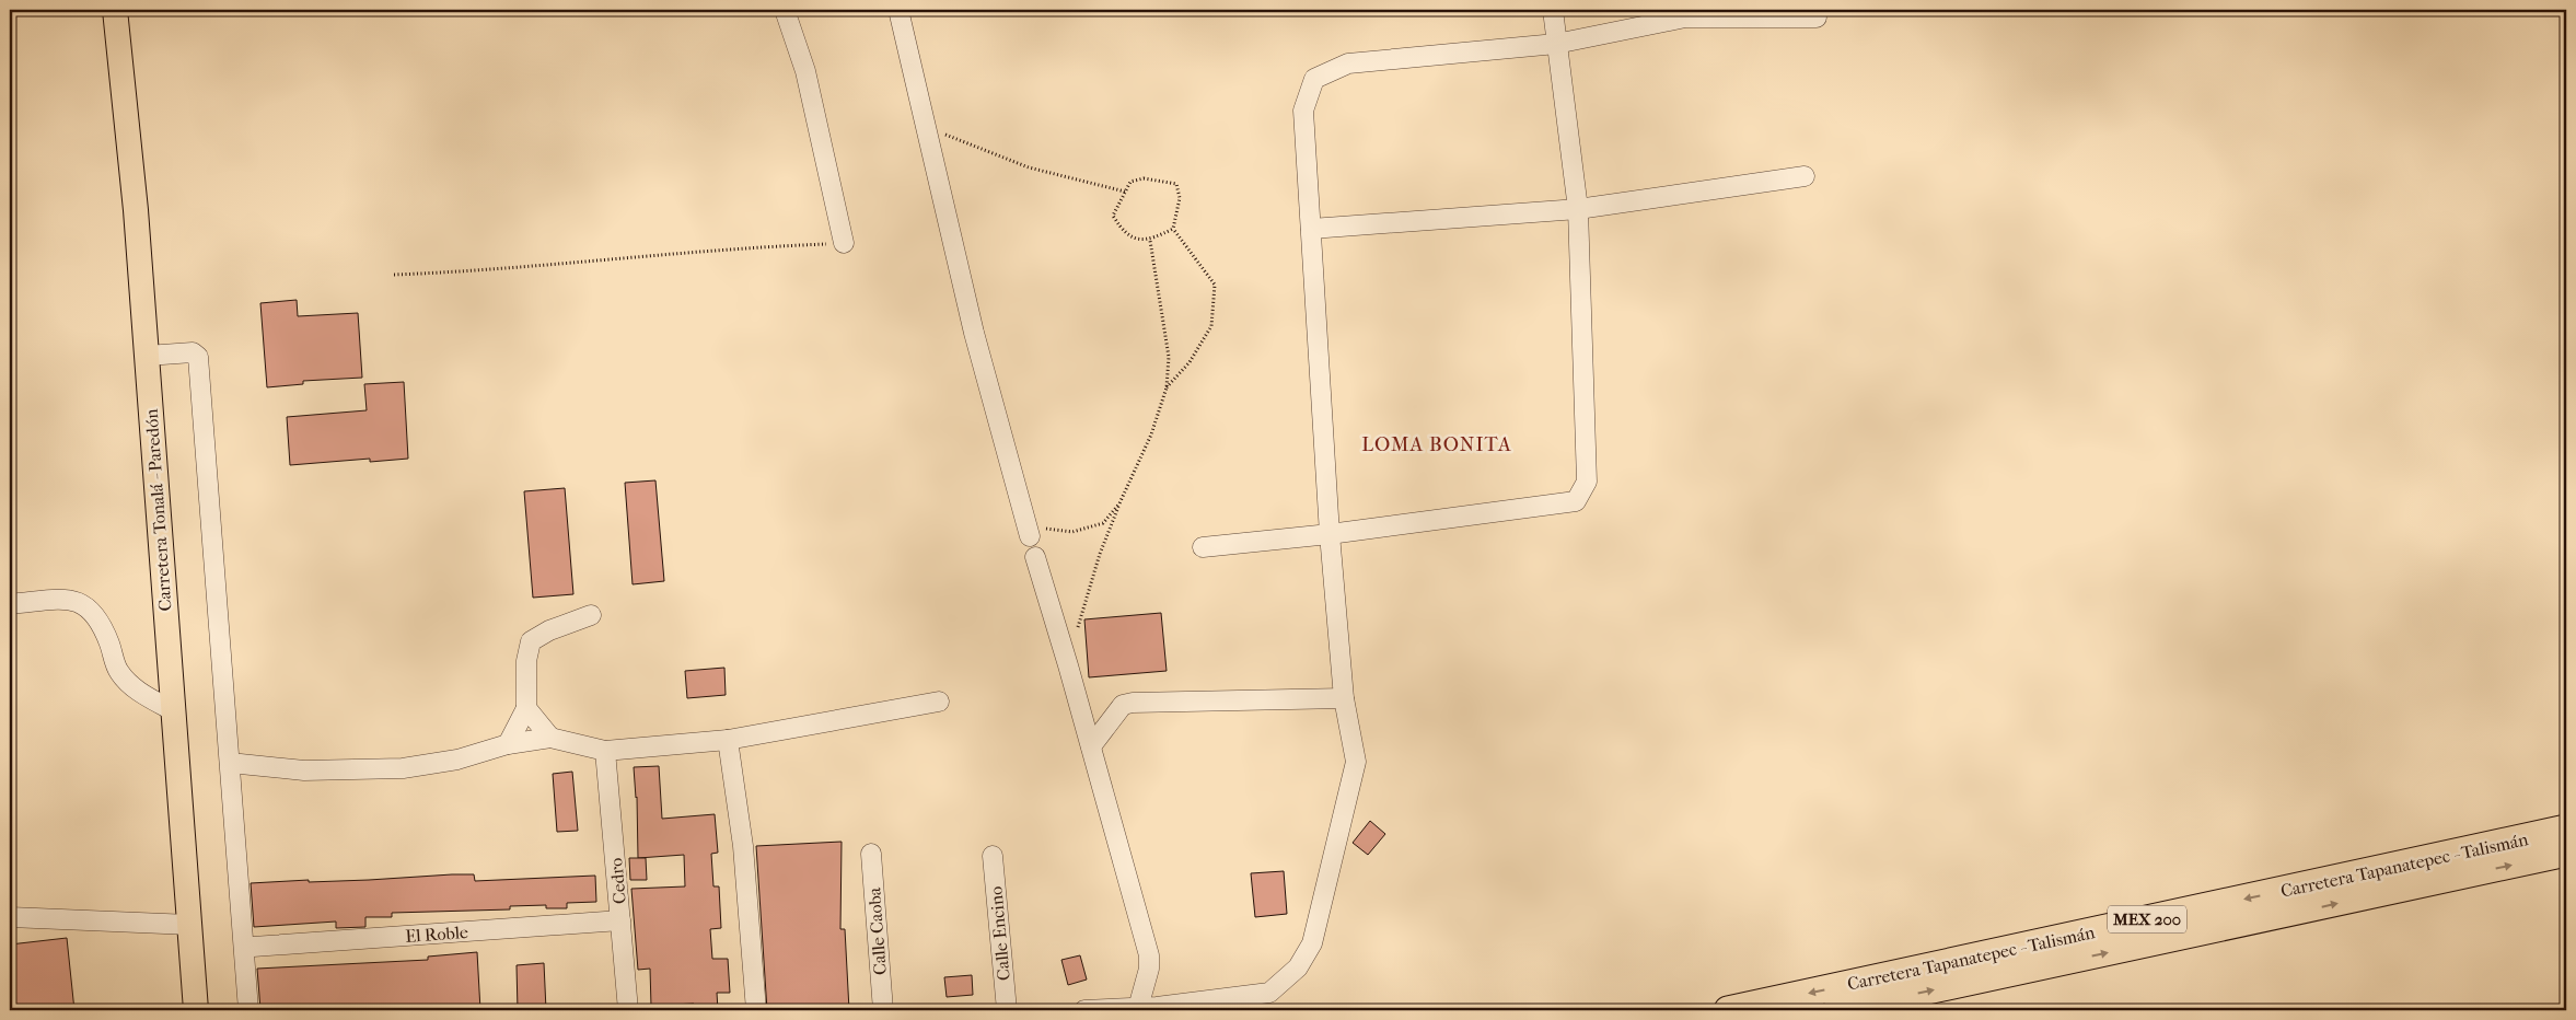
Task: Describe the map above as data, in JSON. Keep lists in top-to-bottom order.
{
  "streets": {
    "highway": ["Carretera Tapanatepec - Talismán", "MEX 200"],
    "main road": ["Carretera Tonalá - Paredón"],
    "street": [
      "Cedro",
      "Calle Caoba",
      "El Roble",
      "Calle Encino"
    ]
  },
  "crossings": [
    ["Cedro", "El Roble"]
  ],
  "districts": ["LOMA BONITA"]
}
